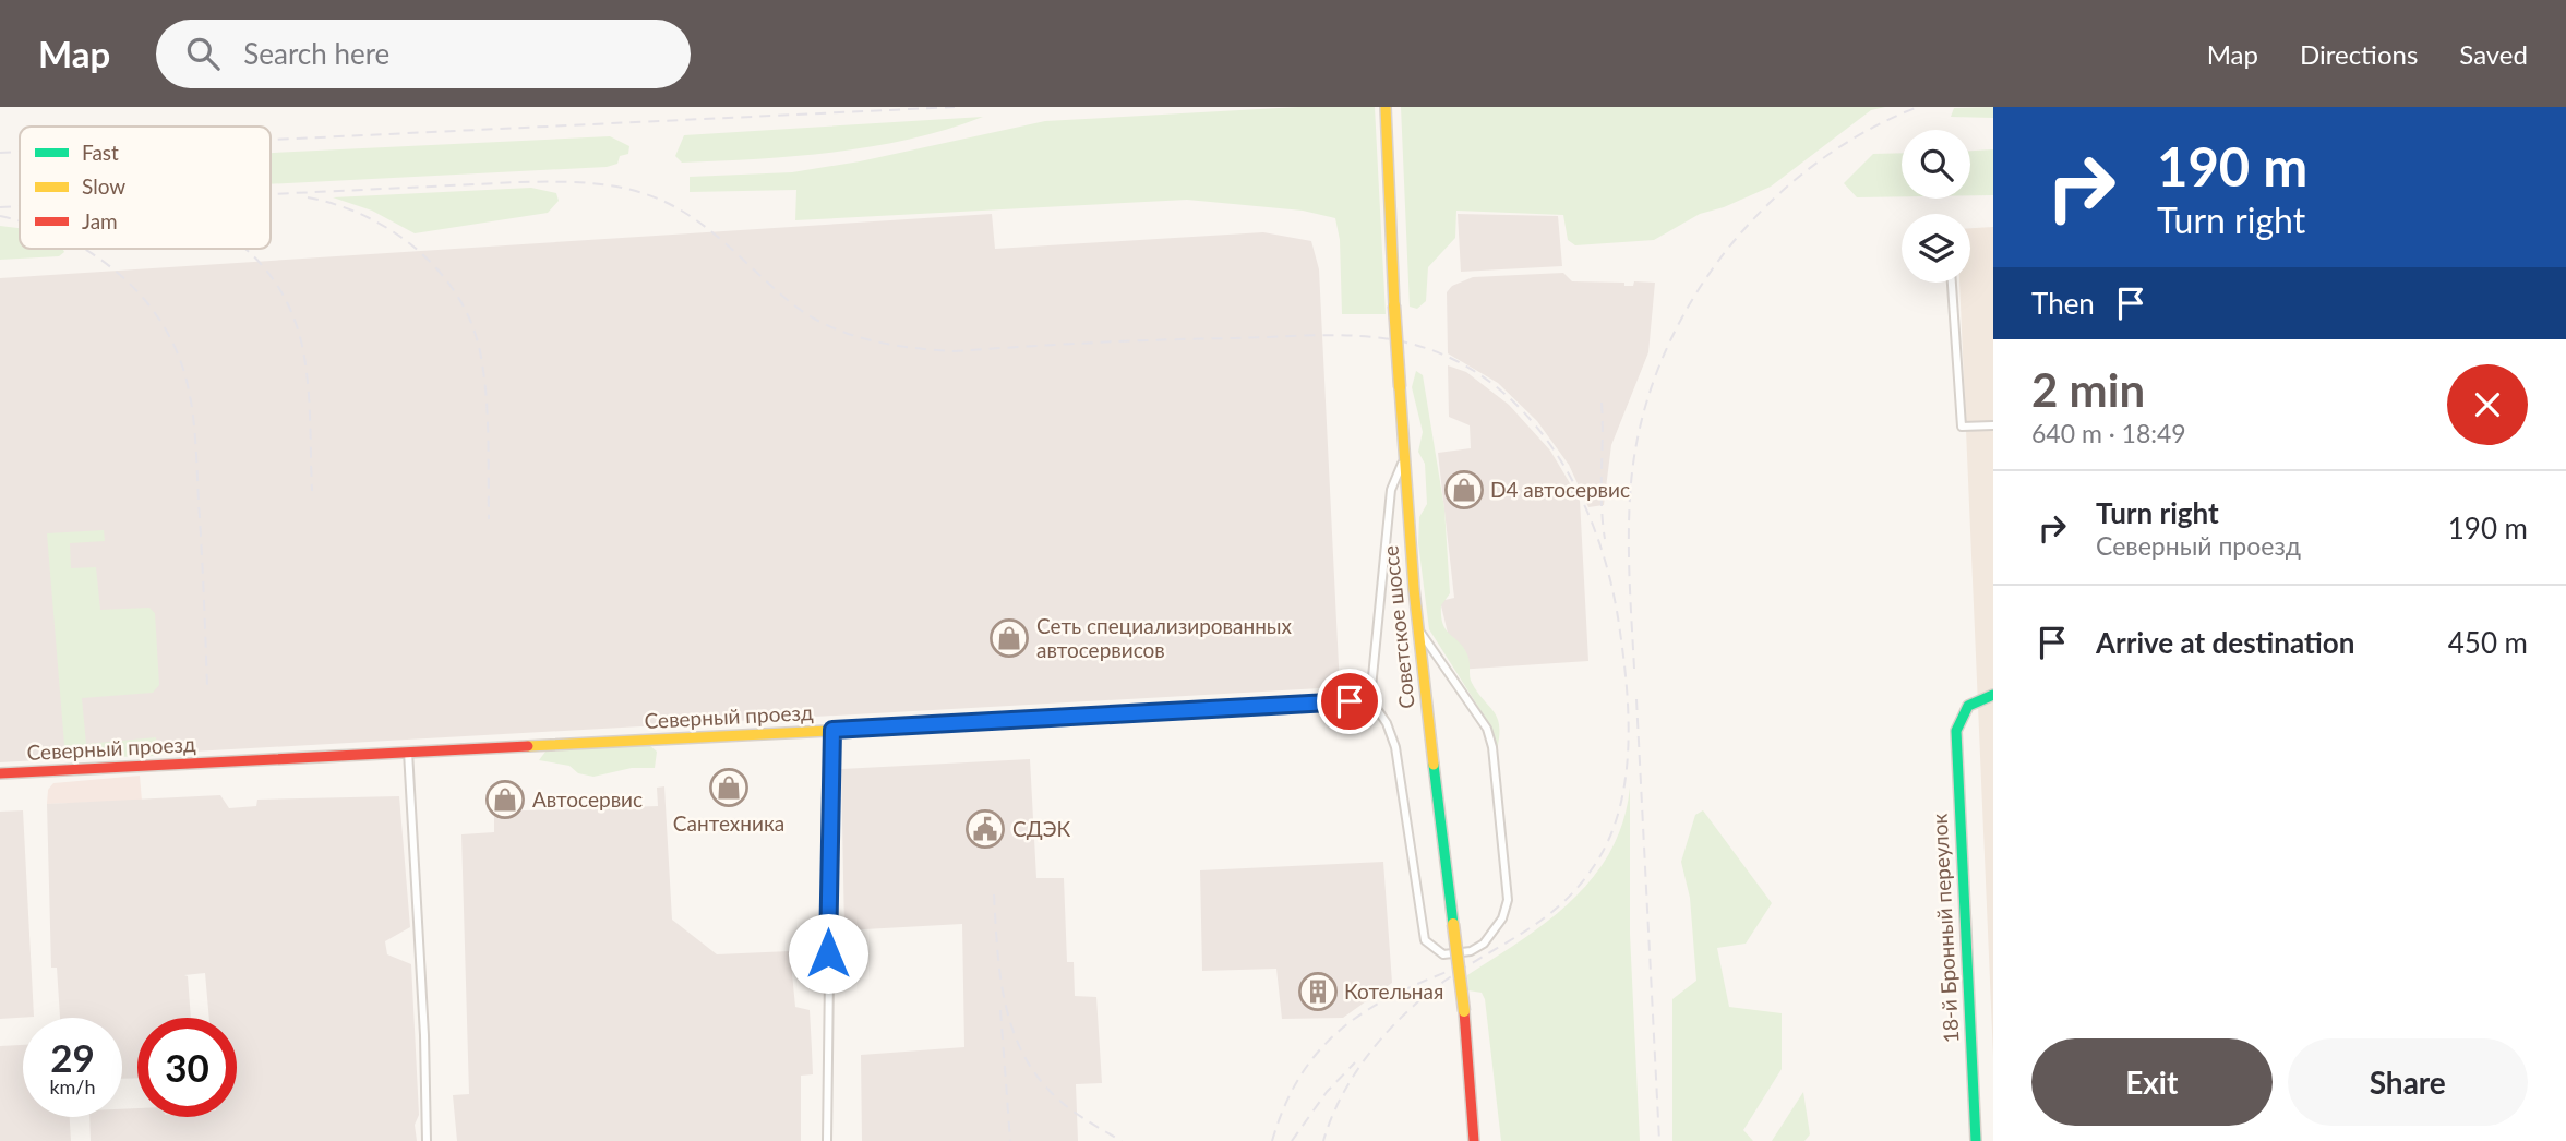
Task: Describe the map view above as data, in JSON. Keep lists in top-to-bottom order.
{
  "streets": {
    "street": ["Советское шоссе", "Северный проезд", "18-й Бронный переулок"]
  },
  "places": {
    "shop": [
      "D4 автосервис",
      "Сеть специализированных автосервисов",
      "Сантехника",
      "Автосервис"
    ],
    "public building": ["СДЭК"],
    "building": ["Котельная"]
  },
  "legend": ["Fast", "Slow", "Jam"],
  "page": {
    "header": "Map",
    "search": "Search here",
    "nav": ["Map", "Directions", "Saved"],
    "turn": ["190 m", "Turn right"],
    "then": "Then",
    "heading": ["2 min", "640 m · 18:49"],
    "list": [
      {
        "name": "Turn right",
        "note": "Северный проезд",
        "value": "190 m"
      },
      {
        "name": "Arrive at destination",
        "value": "450 m"
      }
    ],
    "speed": "29 km/h",
    "limit": "30",
    "buttons": ["Exit", "Share"]
  }
}
